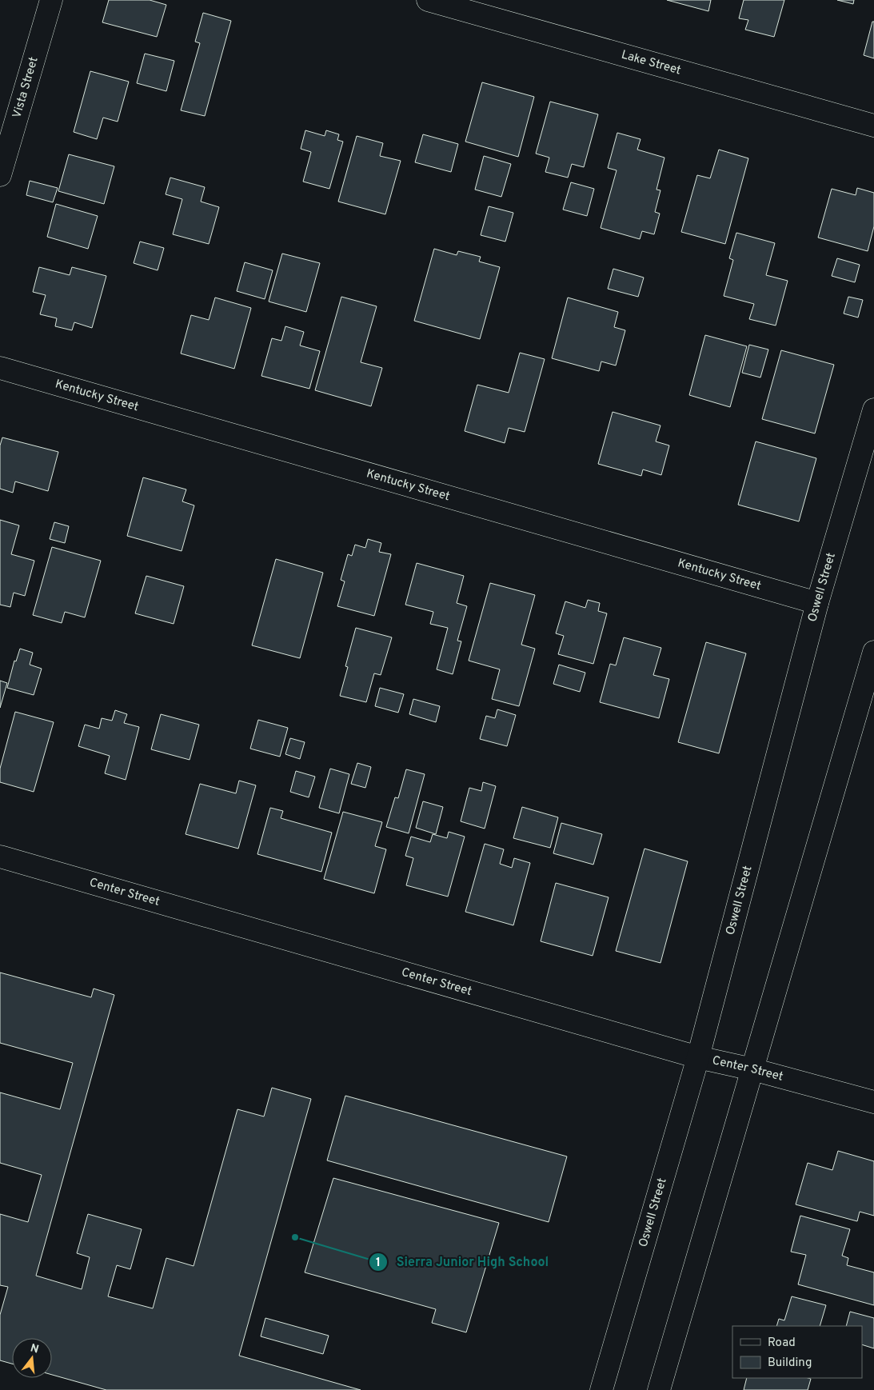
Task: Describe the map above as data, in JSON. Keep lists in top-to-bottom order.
{
  "streets": {
    "street": [
      "Lake Street",
      "Vista Street",
      "Kentucky Street",
      "Oswell Street",
      "Center Street"
    ]
  },
  "crossings": [
    ["Kentucky Street", "Oswell Street"],
    ["Oswell Street", "Center Street"]
  ],
  "places": ["Sierra Junior High School"],
  "legend": ["Road", "Building"],
  "north": "top"
}
